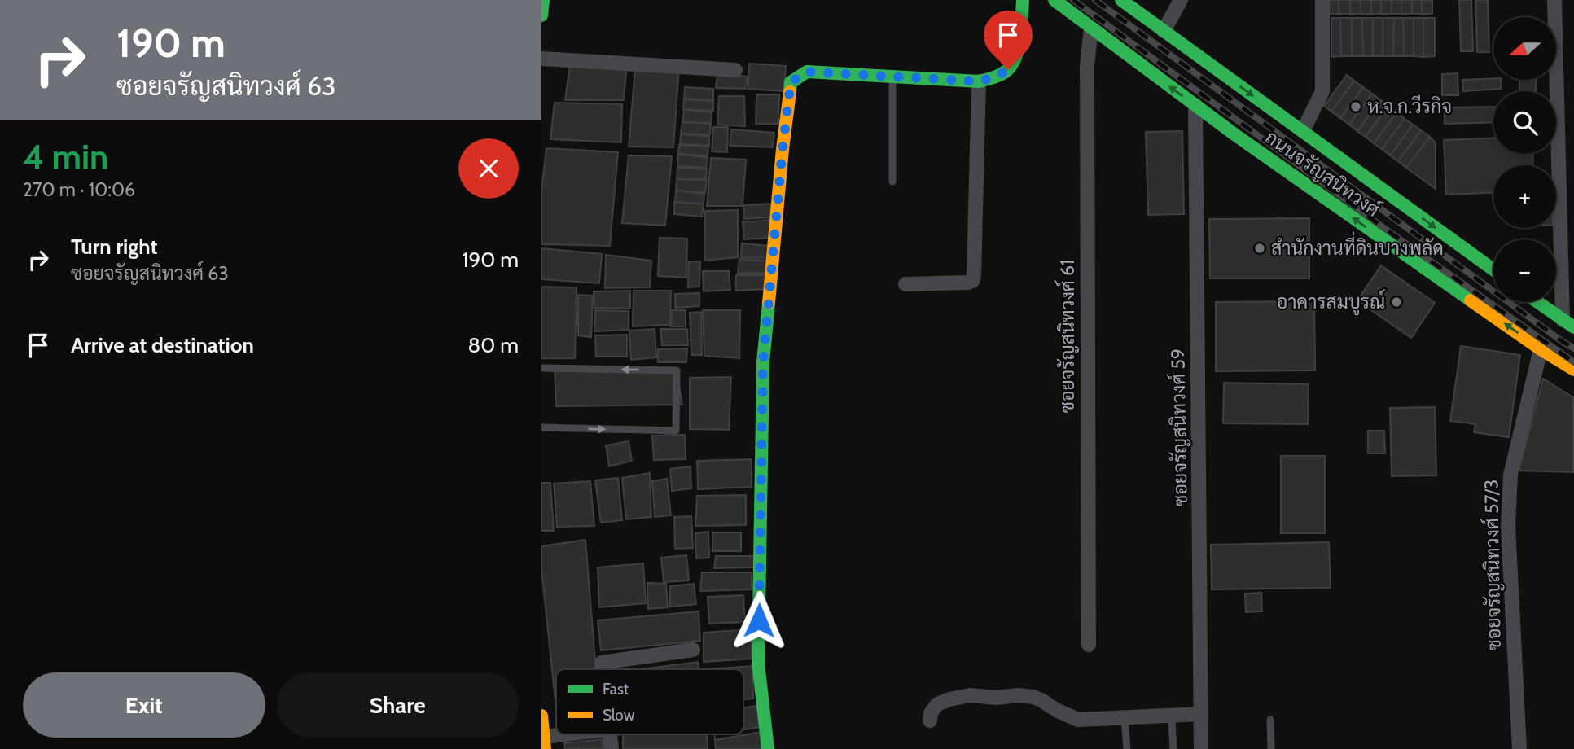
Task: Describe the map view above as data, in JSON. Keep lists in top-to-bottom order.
{
  "streets": {
    "main road": ["ถนนจรัญสนิทวงศ์"],
    "street": ["ซอยจรัญสนิทวงศ์ 61", "ซอยจรัญสนิทวงศ์ 59", "ซอยจรัญสนิทวงศ์ 57/3"]
  },
  "crossings": [
    ["ถนนจรัญสนิทวงศ์", "ซอยจรัญสนิทวงศ์ 61"],
    ["ถนนจรัญสนิทวงศ์", "ซอยจรัญสนิทวงศ์ 59"],
    ["ถนนจรัญสนิทวงศ์", "ซอยจรัญสนิทวงศ์ 57/3"]
  ],
  "places": ["ห.จ.ก.วีรกิจ", "สำนักงานที่ดินบางพลัด", "อาคารสมบูรณ์"],
  "legend": ["Fast", "Slow"],
  "north": "left",
  "page": {
    "turn": ["190 m", "ซอยจรัญสนิทวงศ์ 63"],
    "map_buttons": ["+", "−"],
    "heading": ["4 min", "270 m · 10:06"],
    "list": [
      {
        "name": "Turn right",
        "note": "ซอยจรัญสนิทวงศ์ 63",
        "value": "190 m"
      },
      {
        "name": "Arrive at destination",
        "value": "80 m"
      }
    ],
    "buttons": ["Exit", "Share"]
  }
}
